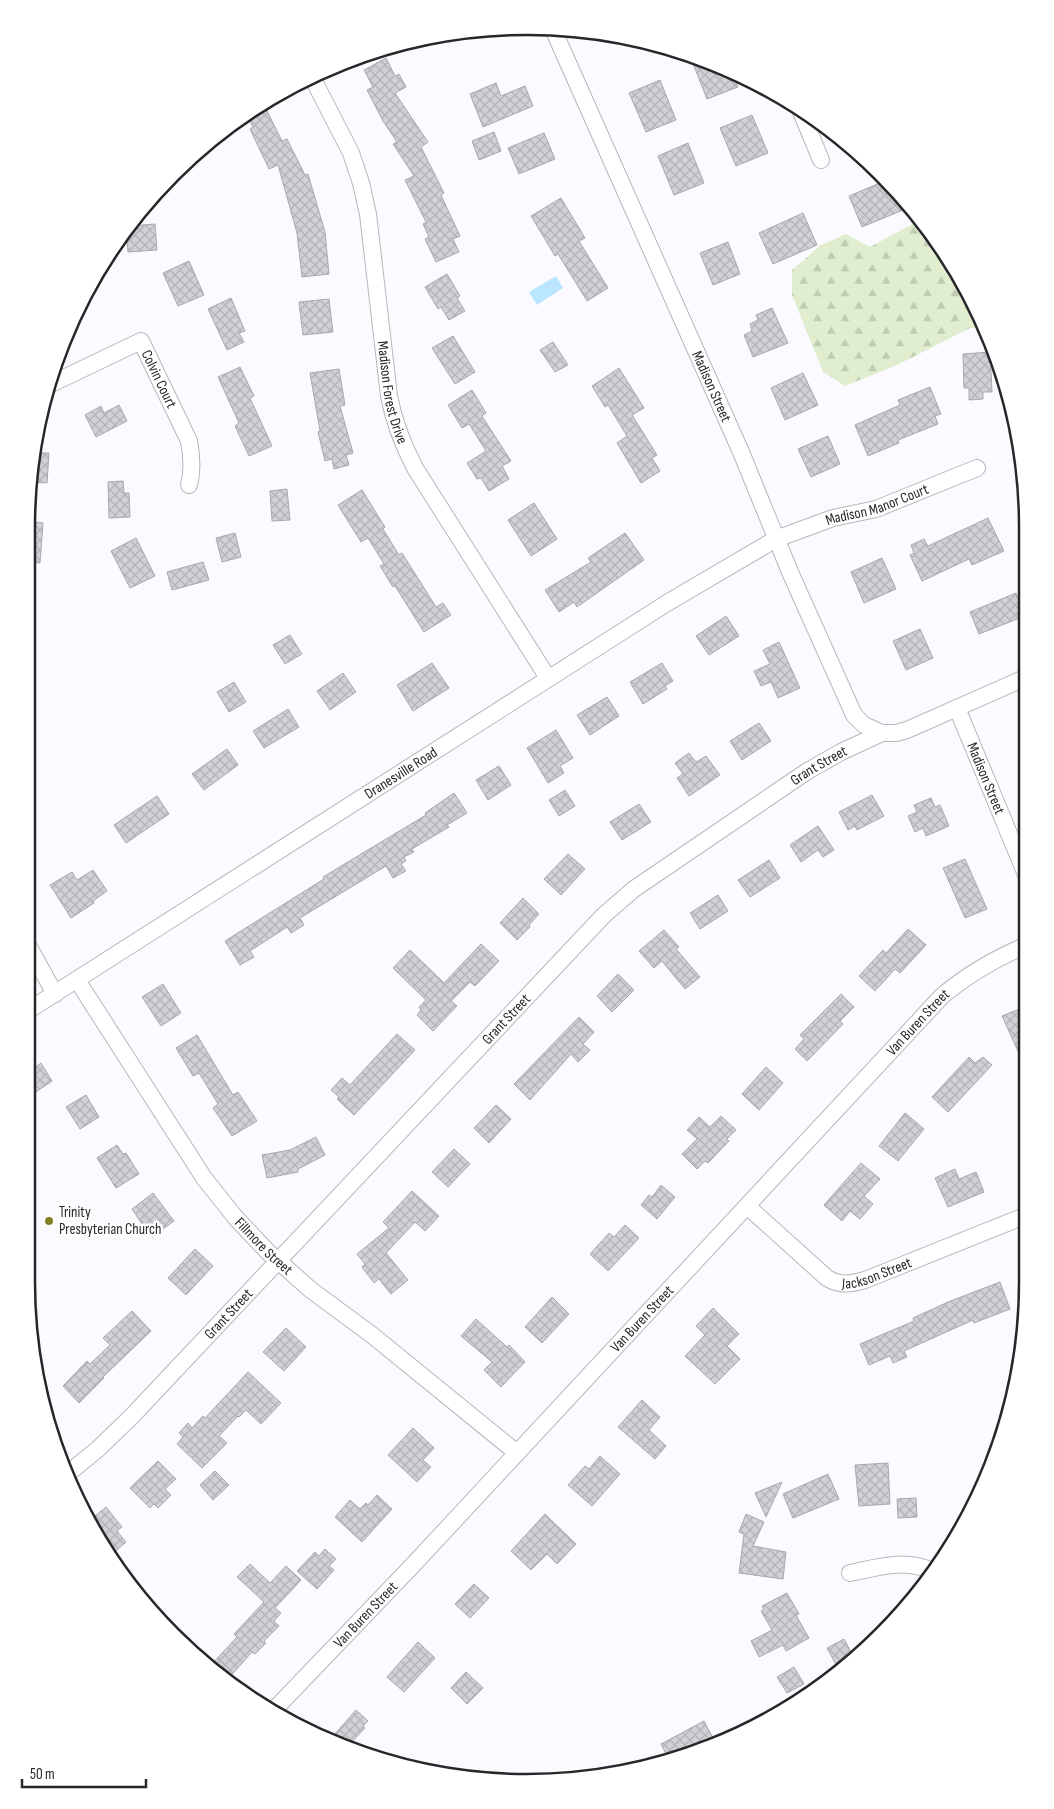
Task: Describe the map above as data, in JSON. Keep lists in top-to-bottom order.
{
  "streets": {
    "street": [
      "Colvin Court",
      "Madison Street",
      "Madison Forest Drive",
      "Madison Manor Court",
      "Grant Street",
      "Dranesville Road",
      "Van Buren Street",
      "Fillmore Street",
      "Jackson Street"
    ]
  },
  "crossings": [
    ["Madison Street", "Madison Manor Court"],
    ["Madison Street", "Grant Street"],
    ["Madison Street", "Dranesville Road"],
    ["Madison Forest Drive", "Dranesville Road"],
    ["Madison Manor Court", "Dranesville Road"],
    ["Grant Street", "Fillmore Street"],
    ["Dranesville Road", "Fillmore Street"],
    ["Van Buren Street", "Fillmore Street"],
    ["Van Buren Street", "Jackson Street"]
  ],
  "places": ["Trinity Presbyterian Church"],
  "scale_bar": "50 m"
}
